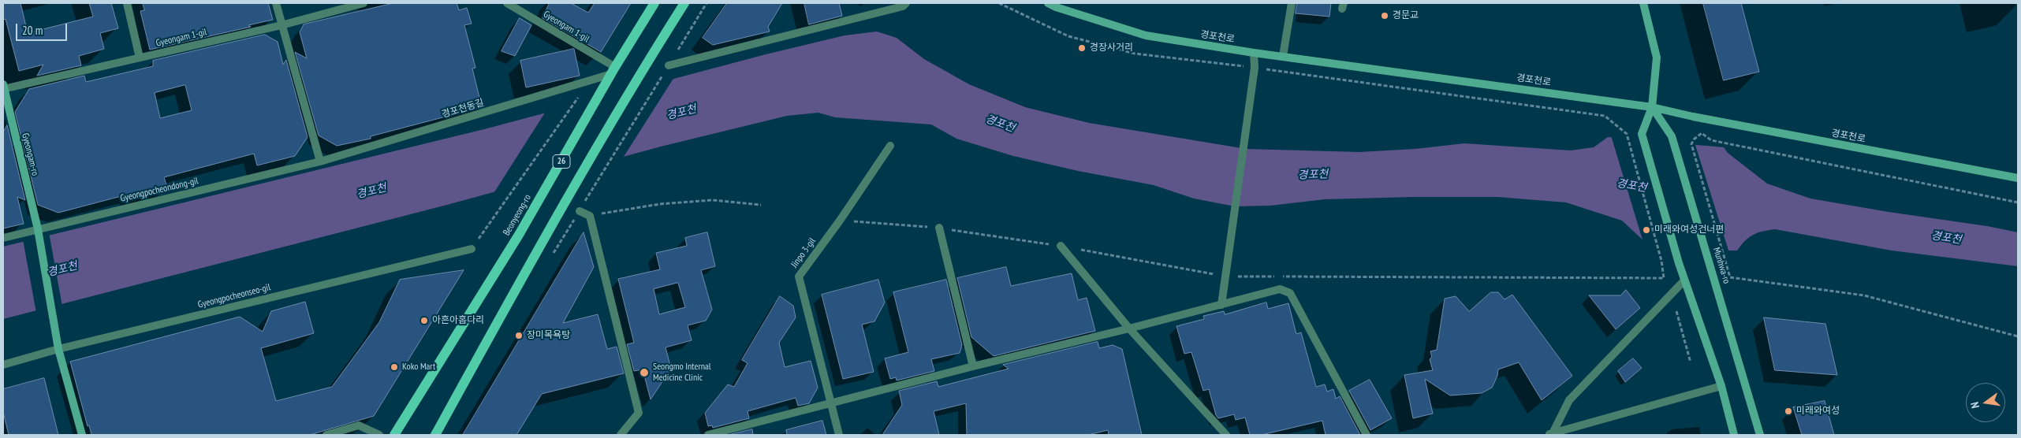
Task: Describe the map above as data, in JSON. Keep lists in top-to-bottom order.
{
  "streets": {
    "main road": ["26", "Beonyeong-ro"],
    "street": [
      "Gyeongam 1-gil",
      "경포천로",
      "경포천동길",
      "Gyeongam-ro",
      "Gyeongpocheondong-gil",
      "Jinpo 3-gil",
      "Munhwa-ro",
      "Gyeongpocheonseo-gil"
    ]
  },
  "crossings": [
    ["Gyeongam 1-gil", "경포천동길"],
    ["Gyeongam 1-gil", "Gyeongam-ro"],
    ["Gyeongam 1-gil", "Beonyeong-ro"],
    ["경포천로", "Munhwa-ro"],
    ["경포천동길", "Gyeongpocheondong-gil"],
    ["경포천동길", "Beonyeong-ro"],
    ["Gyeongam-ro", "Gyeongpocheondong-gil"],
    ["Gyeongam-ro", "Gyeongpocheonseo-gil"]
  ],
  "water": ["경포천"],
  "places": [
    "경문교",
    "경장사거리",
    "미래와여성건너편",
    "아흔아홉다리",
    "장미목욕탕",
    "Koko Mart",
    "Seongmo Internal Medicine Clinic",
    "미래와여성"
  ],
  "scale_bar": "20 m",
  "north": "left"
}
